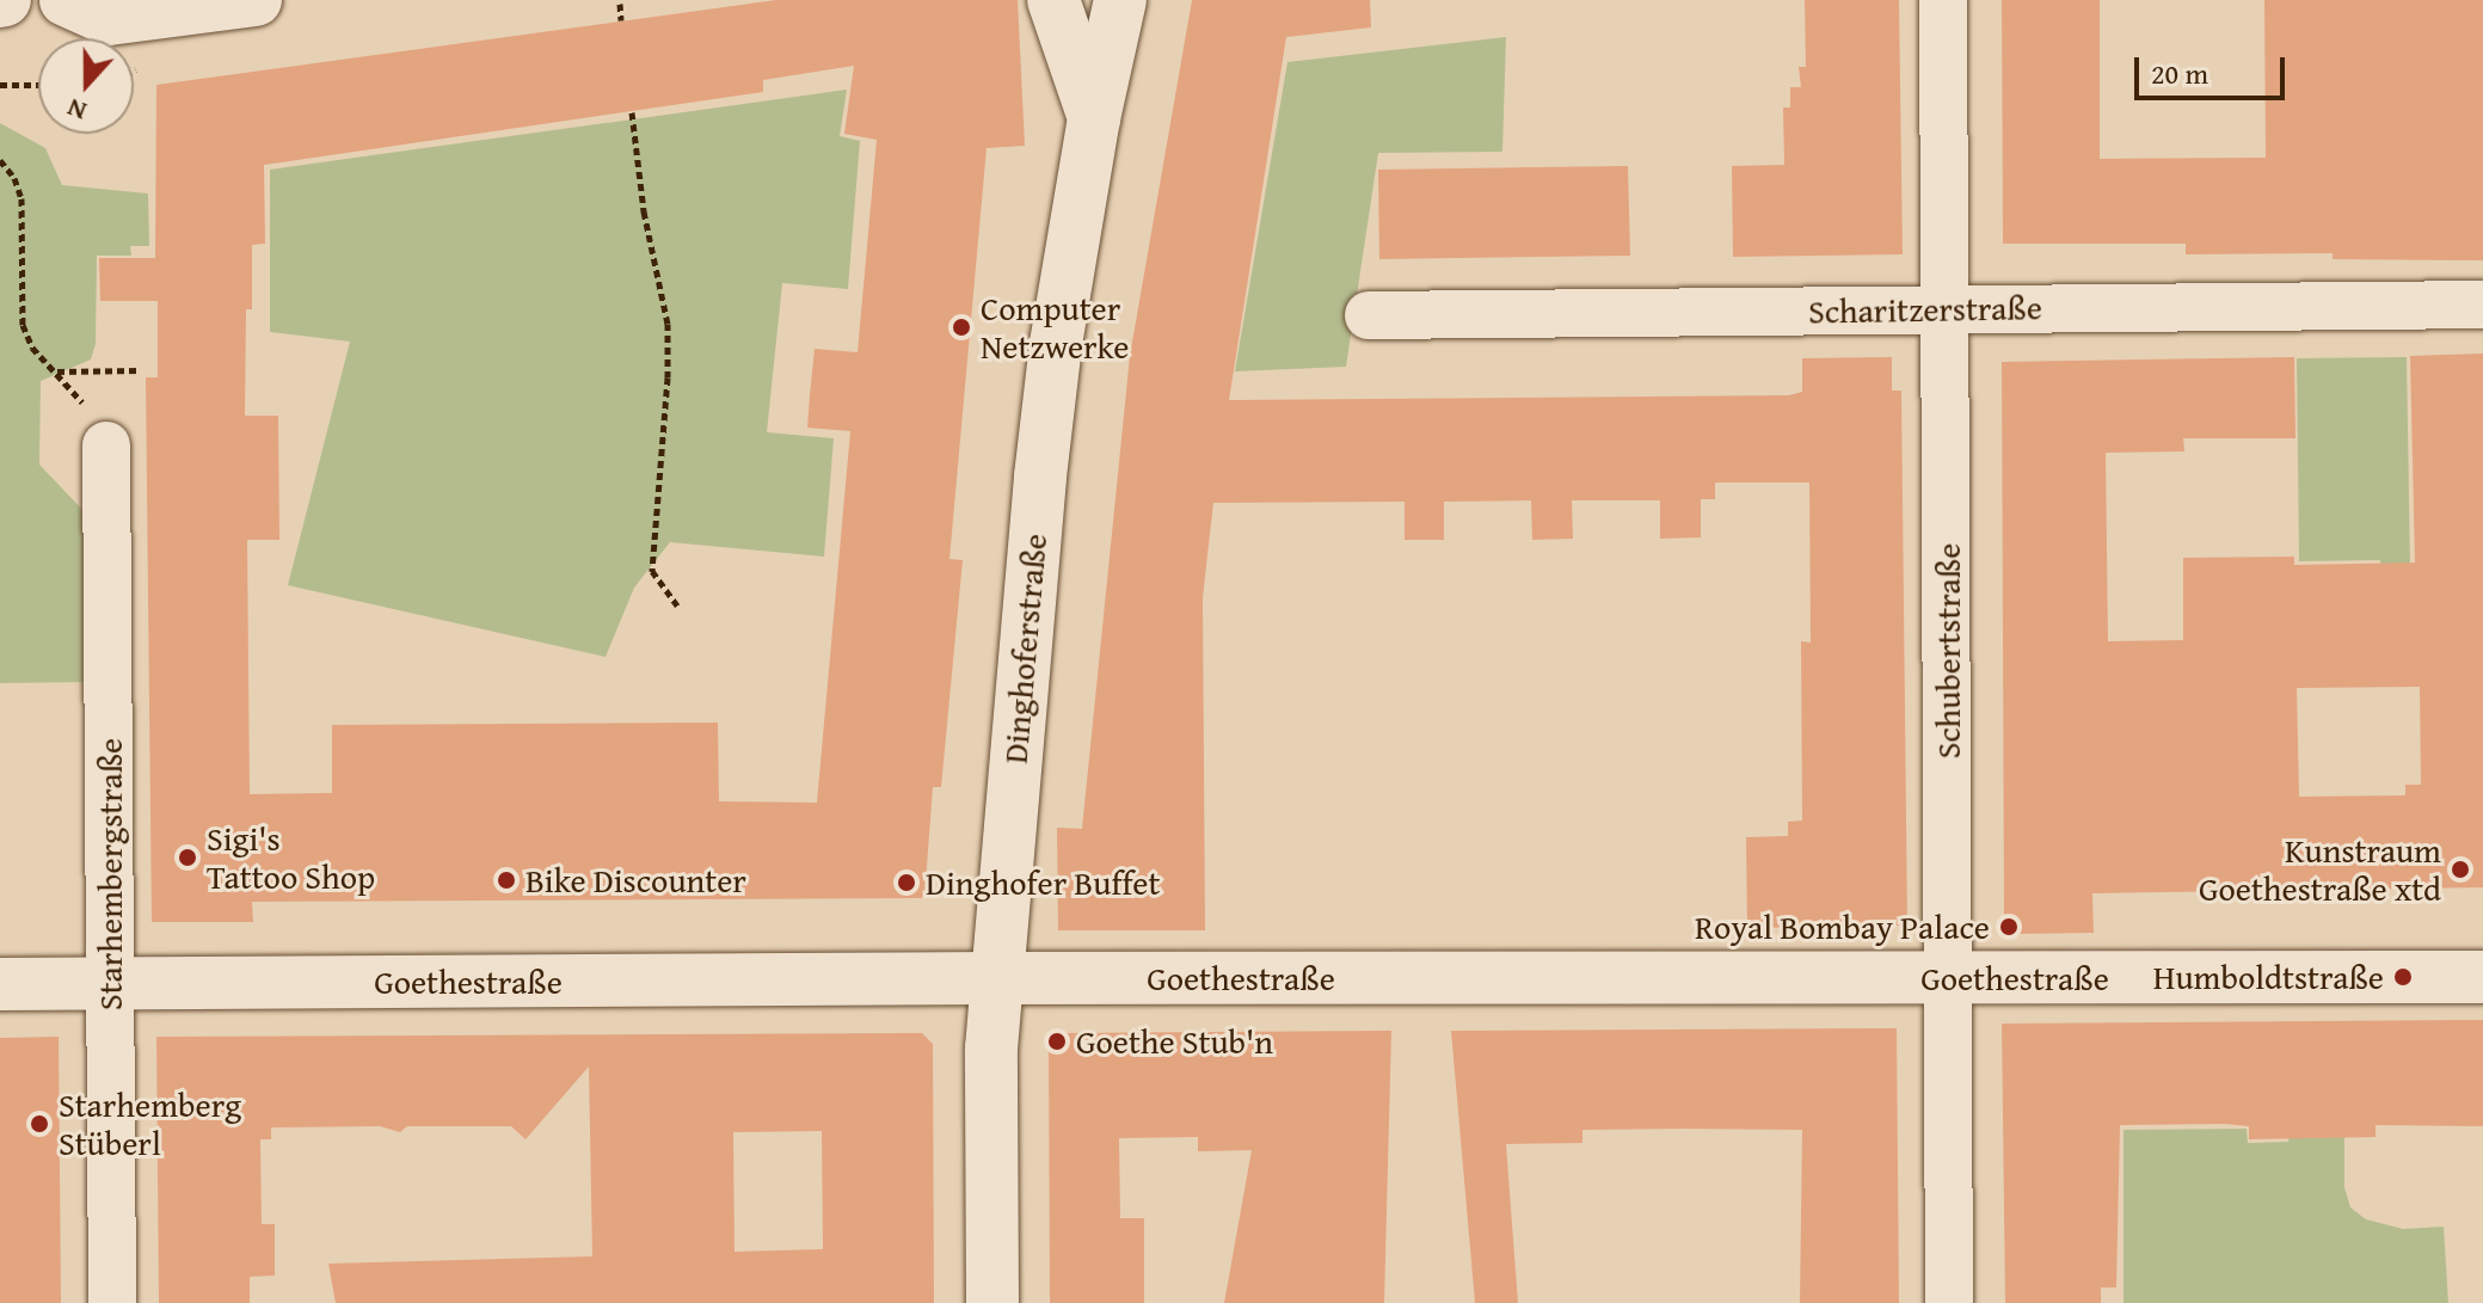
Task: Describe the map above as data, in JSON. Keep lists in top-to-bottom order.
{
  "streets": {
    "street": [
      "Scharitzerstraße",
      "Dinghoferstraße",
      "Schubertstraße",
      "Starhembergstraße",
      "Goethestraße"
    ]
  },
  "crossings": [
    ["Scharitzerstraße", "Schubertstraße"],
    ["Dinghoferstraße", "Goethestraße"],
    ["Schubertstraße", "Goethestraße"],
    ["Starhembergstraße", "Goethestraße"]
  ],
  "places": [
    "Computer Netzwerke",
    "Sigi's Tattoo Shop",
    "Kunstraum Goethestraße xtd",
    "Bike Discounter",
    "Dinghofer Buffet",
    "Royal Bombay Palace",
    "Humboldtstraße",
    "Goethe Stub'n",
    "Starhemberg Stüberl"
  ],
  "scale_bar": "20 m",
  "north": "bottom"
}
